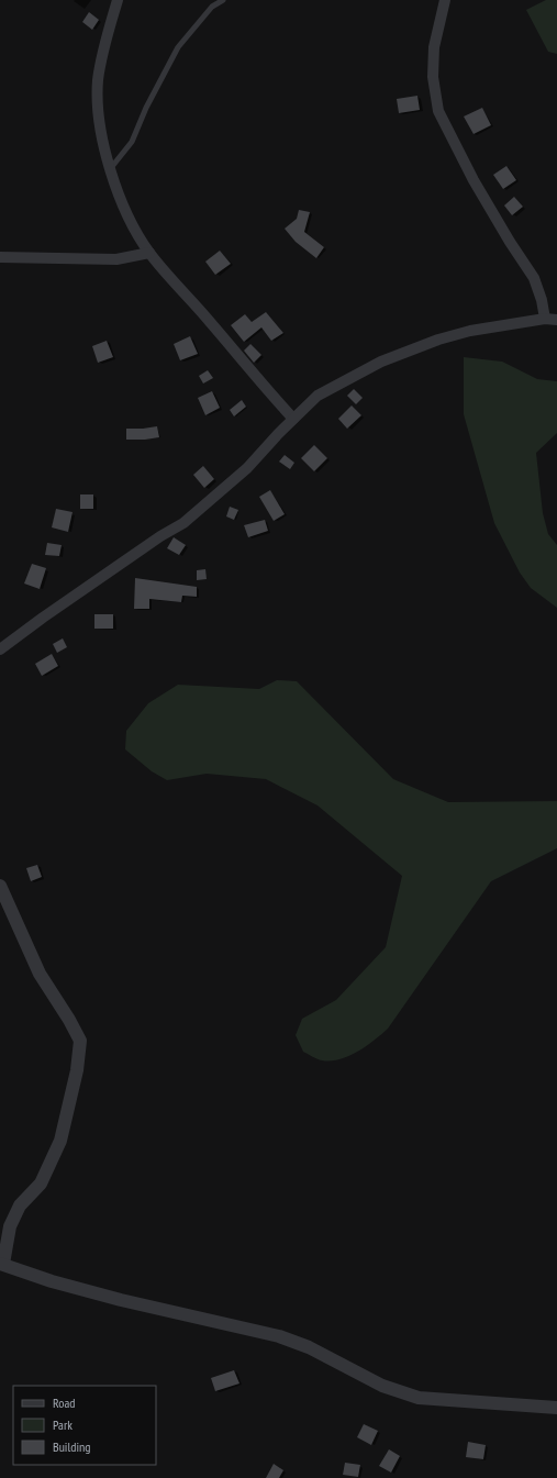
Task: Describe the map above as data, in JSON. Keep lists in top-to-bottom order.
{
  "legend": ["Road", "Park", "Building"]
}
